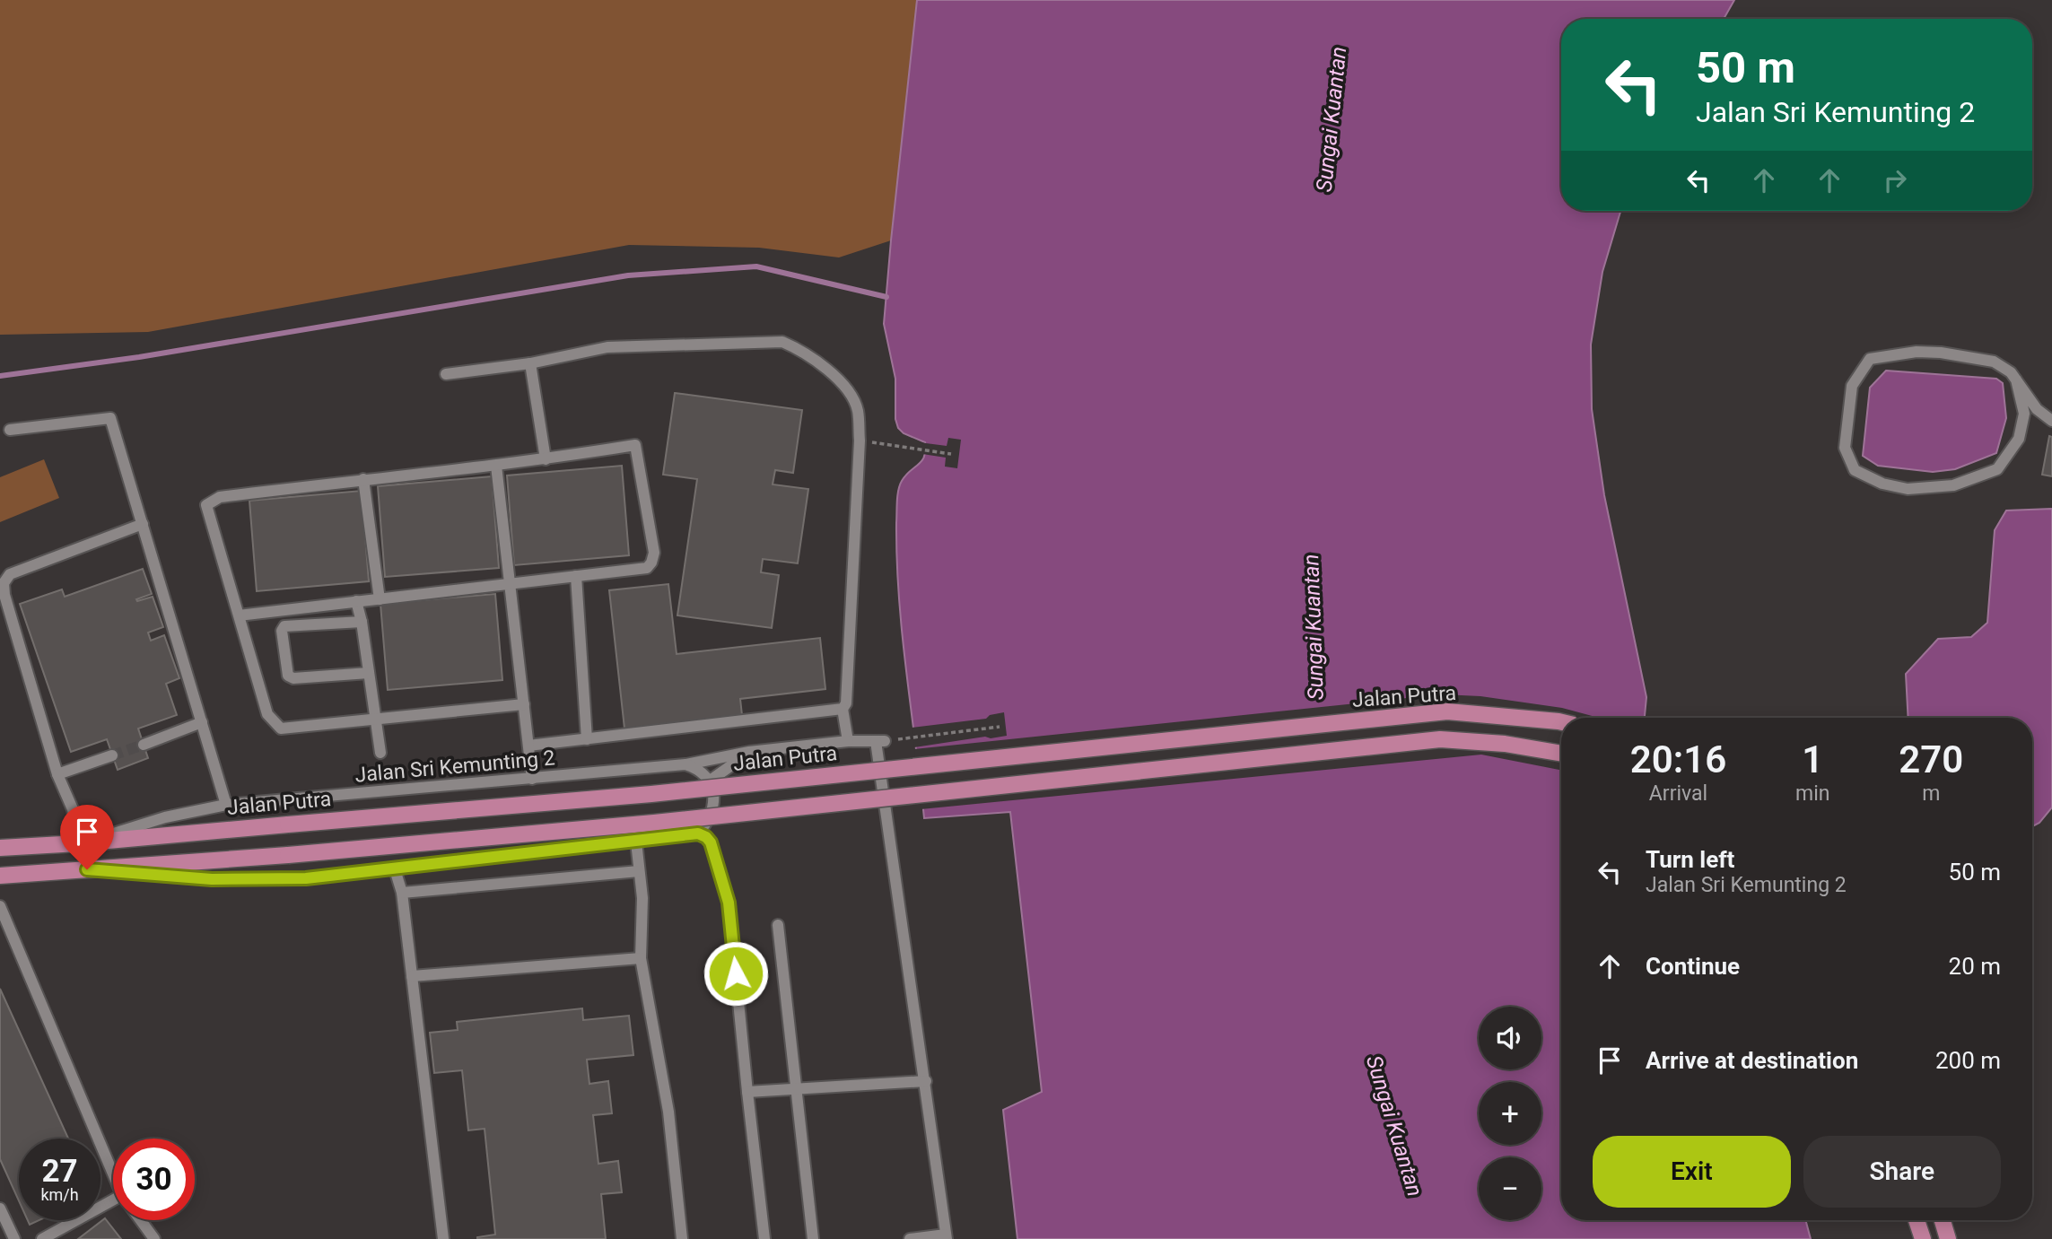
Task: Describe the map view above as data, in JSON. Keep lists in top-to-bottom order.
{
  "streets": {
    "main road": ["Jalan Putra"],
    "street": ["Jalan Sri Kemunting 2"]
  },
  "crossings": [
    ["Jalan Putra", "Jalan Sri Kemunting 2"]
  ],
  "water": ["Sungai Kuantan"],
  "page": {
    "turn": ["50 m", "Jalan Sri Kemunting 2"],
    "eta": [
      "20:16",
      "Arrival",
      "1",
      "min",
      "270",
      "m"
    ],
    "list": [
      {
        "name": "Turn left",
        "note": "Jalan Sri Kemunting 2",
        "value": "50 m"
      },
      {
        "name": "Continue",
        "value": "20 m"
      },
      {
        "name": "Arrive at destination",
        "value": "200 m"
      }
    ],
    "map_buttons": ["+", "−"],
    "buttons": ["Exit", "Share"],
    "speed": "27 km/h",
    "limit": "30"
  }
}
